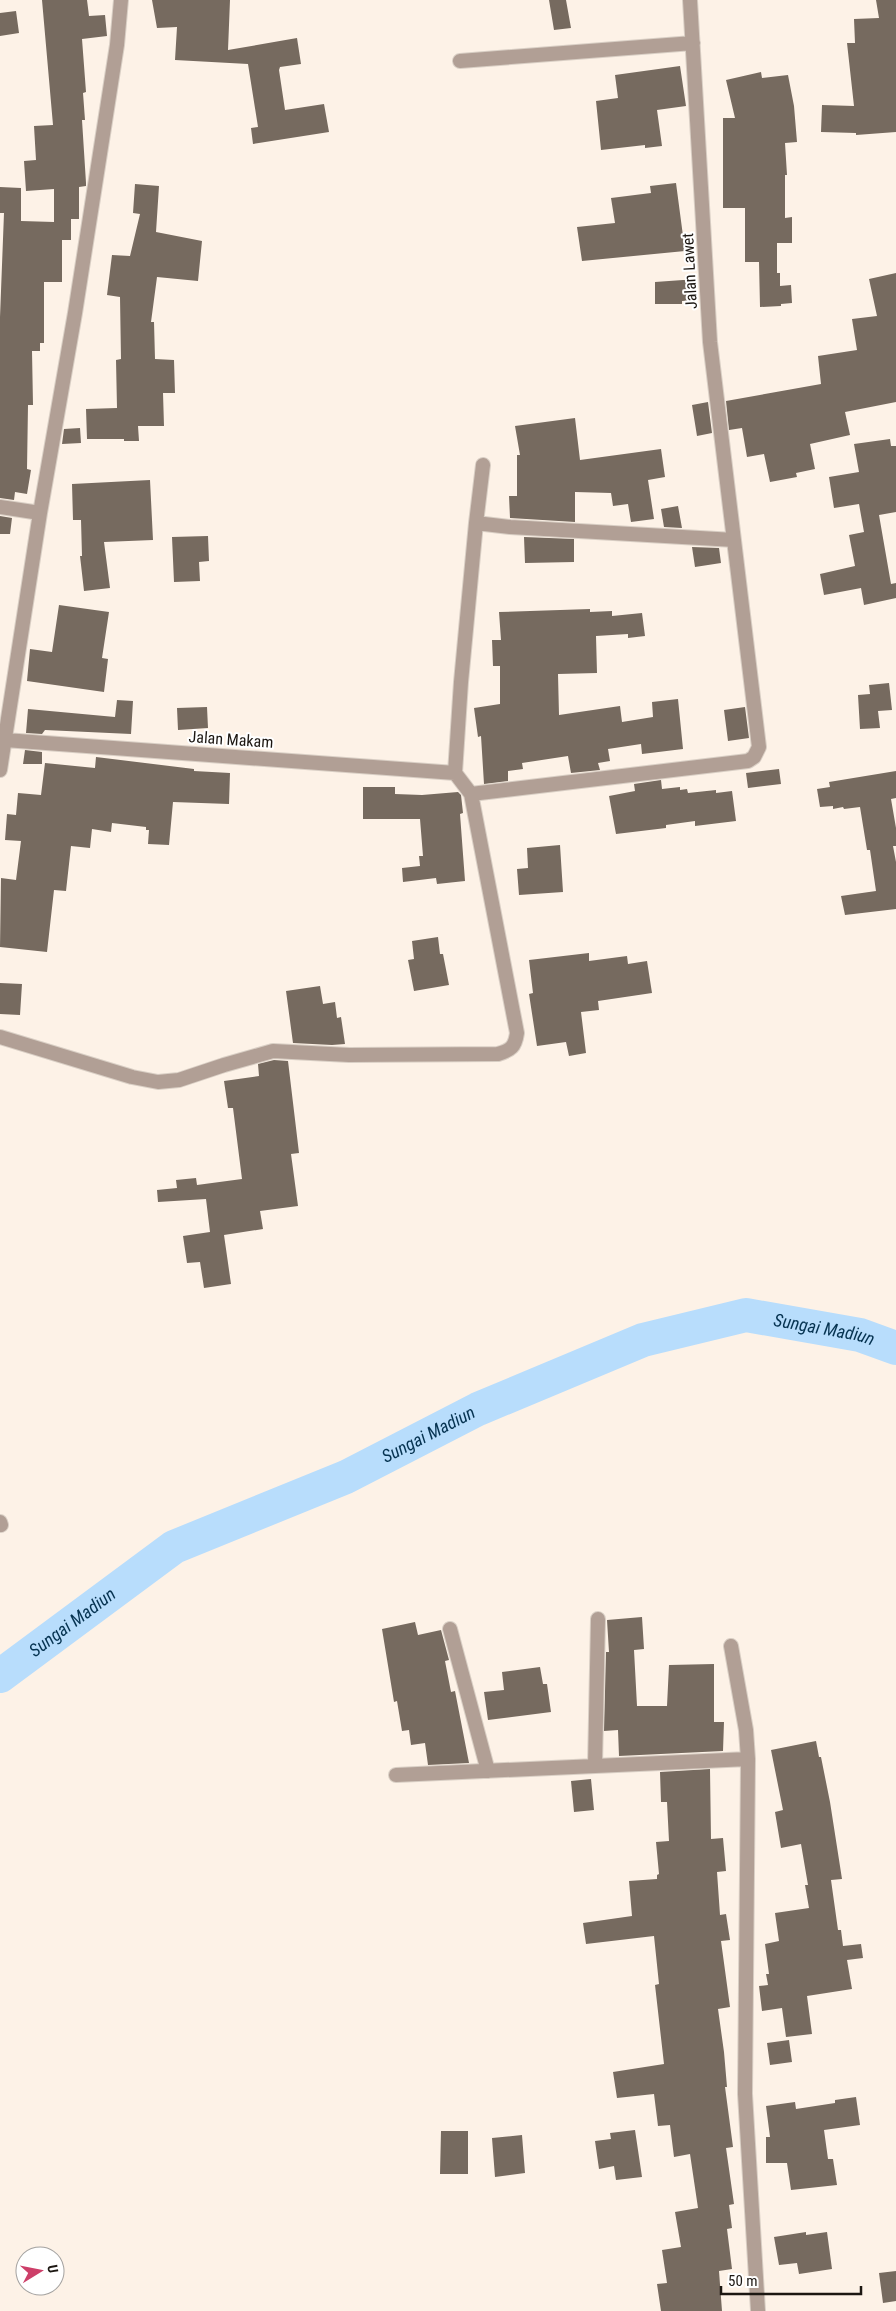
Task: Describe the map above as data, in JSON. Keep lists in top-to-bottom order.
{
  "streets": {
    "street": ["Jalan Lawet", "Jalan Makam"]
  },
  "water": ["Sungai Madiun"],
  "scale_bar": "50 m",
  "north": "right"
}
